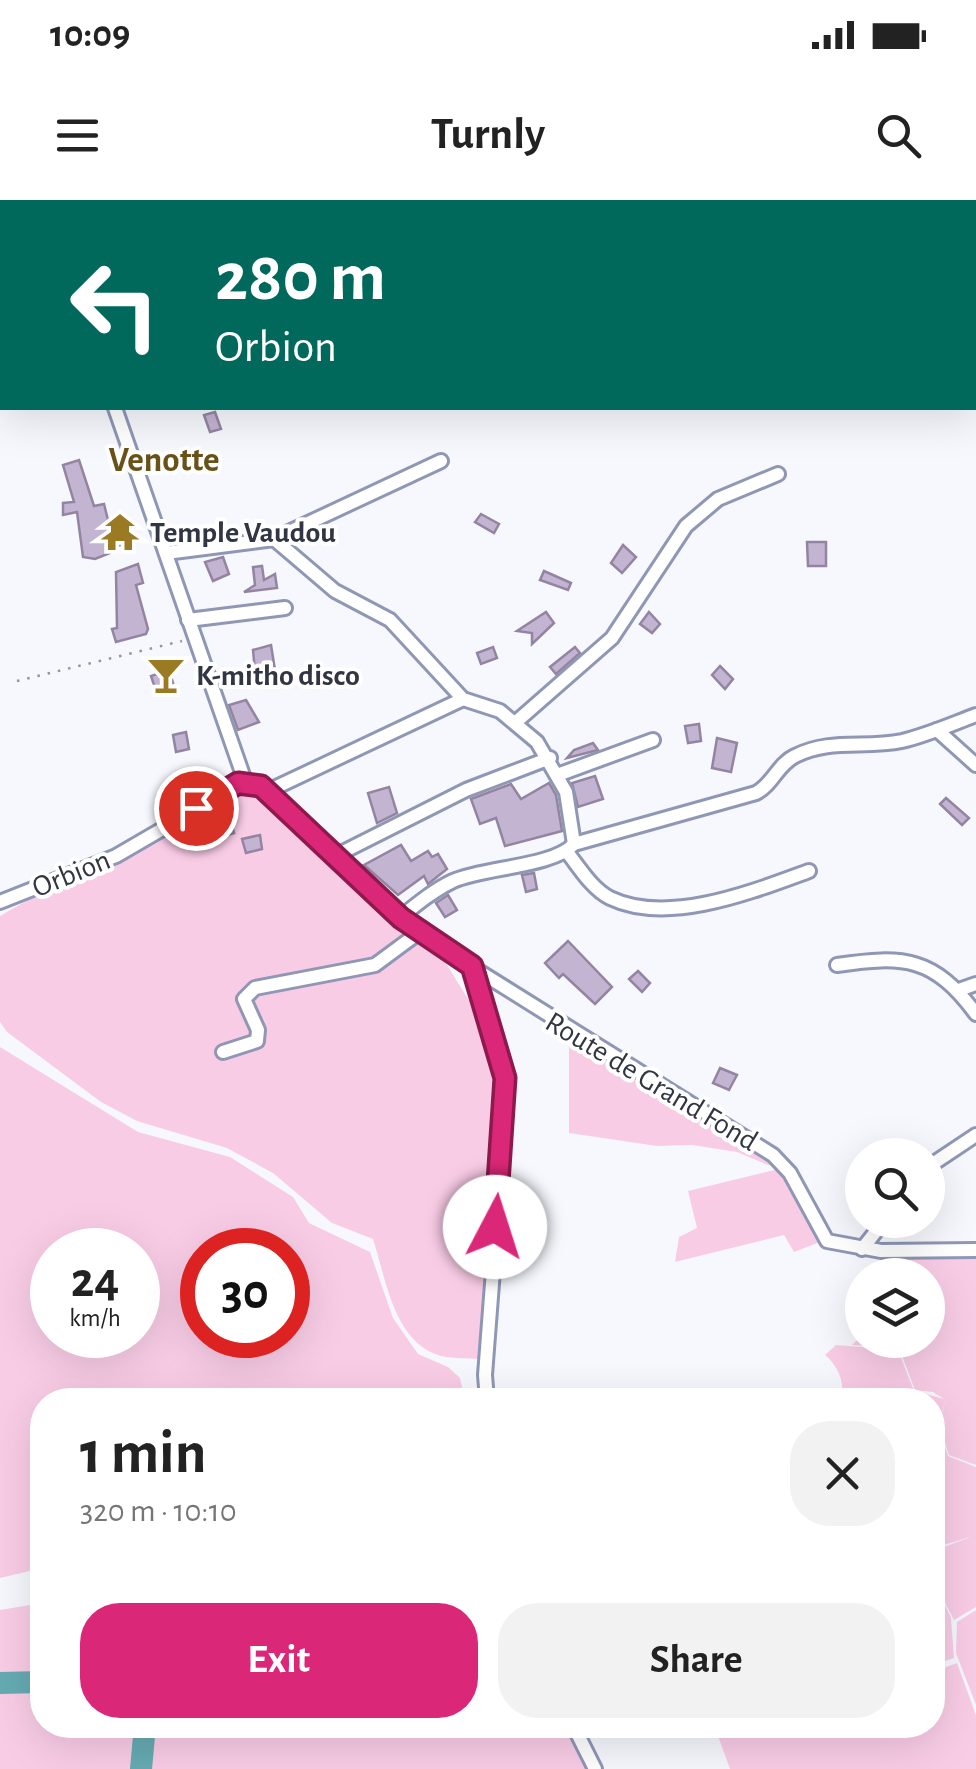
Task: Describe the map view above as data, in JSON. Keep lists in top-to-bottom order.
{
  "streets": {
    "street": ["Orbion", "Route de Grand Fond"]
  },
  "crossings": [
    ["Orbion", "Route de Grand Fond"]
  ],
  "districts": ["Venotte"],
  "places": {
    "temple": ["Temple Vaudou"],
    "bar": ["K-mitho disco"]
  },
  "page": {
    "status": "10:09",
    "header": "Turnly",
    "turn": ["280 m", "Orbion"],
    "speed": "24 km/h",
    "limit": "30",
    "heading": ["1 min", "320 m · 10:10"],
    "buttons": ["Exit", "Share"]
  }
}
